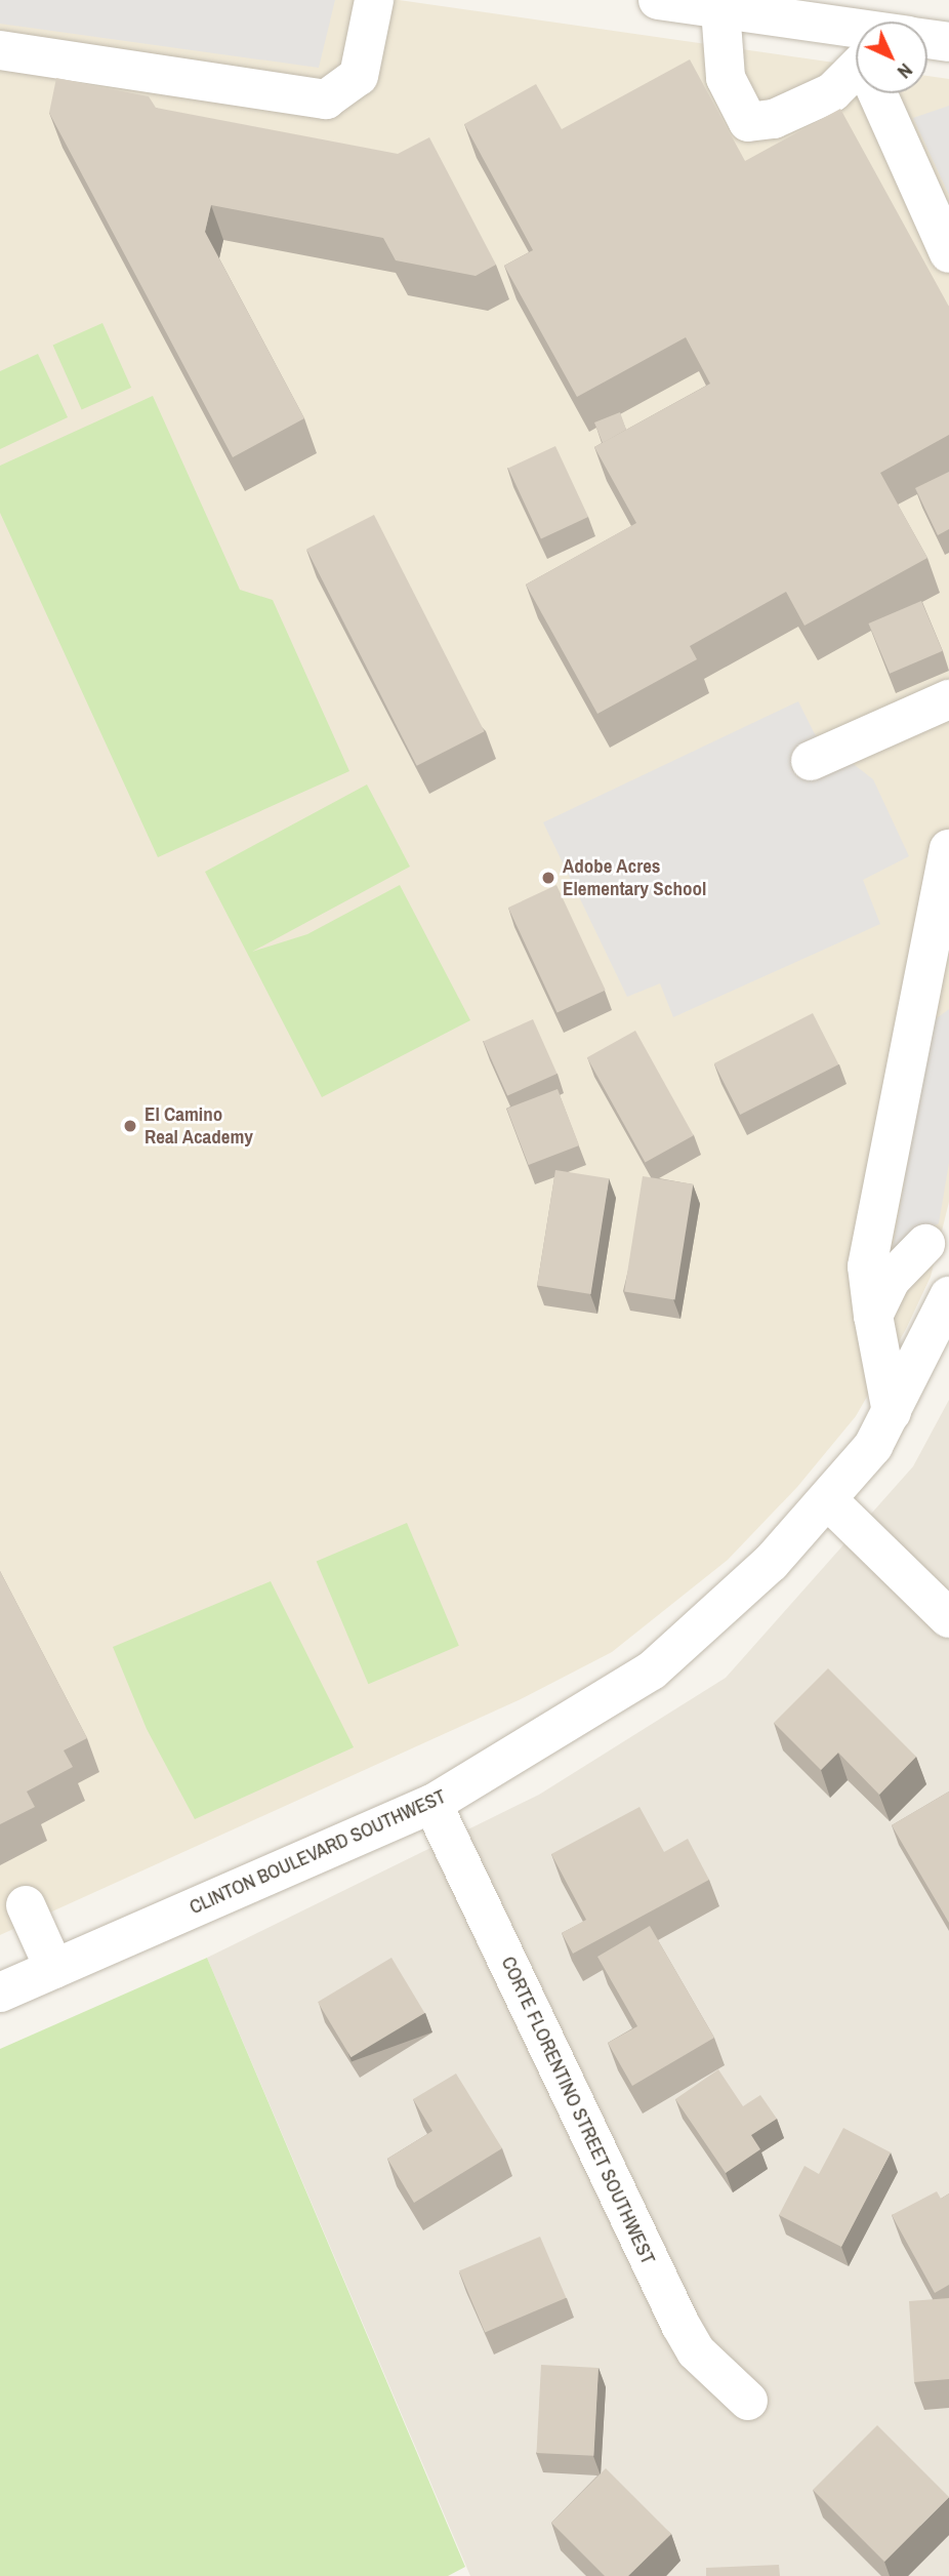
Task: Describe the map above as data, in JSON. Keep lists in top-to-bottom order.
{
  "streets": {
    "street": ["CLINTON BOULEVARD SOUTHWEST", "CORTE FLORENTINO STREET SOUTHWEST"]
  },
  "crossings": [
    ["CLINTON BOULEVARD SOUTHWEST", "CORTE FLORENTINO STREET SOUTHWEST"]
  ],
  "places": ["Adobe Acres Elementary School", "El Camino Real Academy"],
  "north": "bottom right"
}
